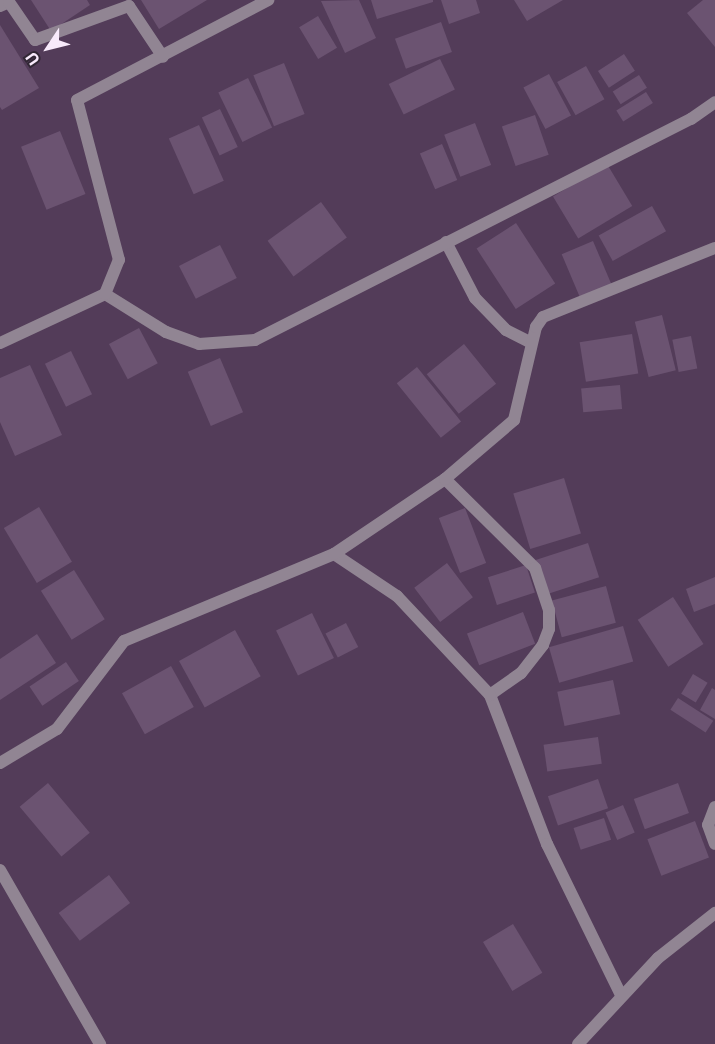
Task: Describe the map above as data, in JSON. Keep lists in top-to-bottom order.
{
  "north": "bottom left"
}
